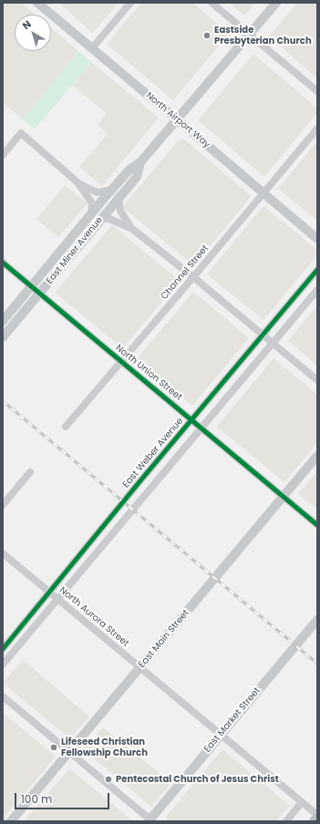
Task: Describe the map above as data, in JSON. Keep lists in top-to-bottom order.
{
  "streets": {
    "main road": [
      "North Airport Way",
      "East Miner Avenue",
      "East Main Street",
      "East Market Street"
    ],
    "street": [
      "Channel Street",
      "North Union Street",
      "East Weber Avenue",
      "North Aurora Street"
    ]
  },
  "crossings": [
    ["North Airport Way", "East Miner Avenue"],
    ["North Airport Way", "Channel Street"],
    ["Channel Street", "North Union Street"],
    ["North Union Street", "East Weber Avenue"],
    ["North Union Street", "East Main Street"],
    ["East Weber Avenue", "North Aurora Street"],
    ["North Aurora Street", "East Main Street"],
    ["North Aurora Street", "East Market Street"]
  ],
  "places": ["Eastside Presbyterian Church", "Lifeseed Christian Fellowship Church", "Pentecostal Church of Jesus Christ"],
  "scale_bar": "100 m",
  "north": "top left"
}
